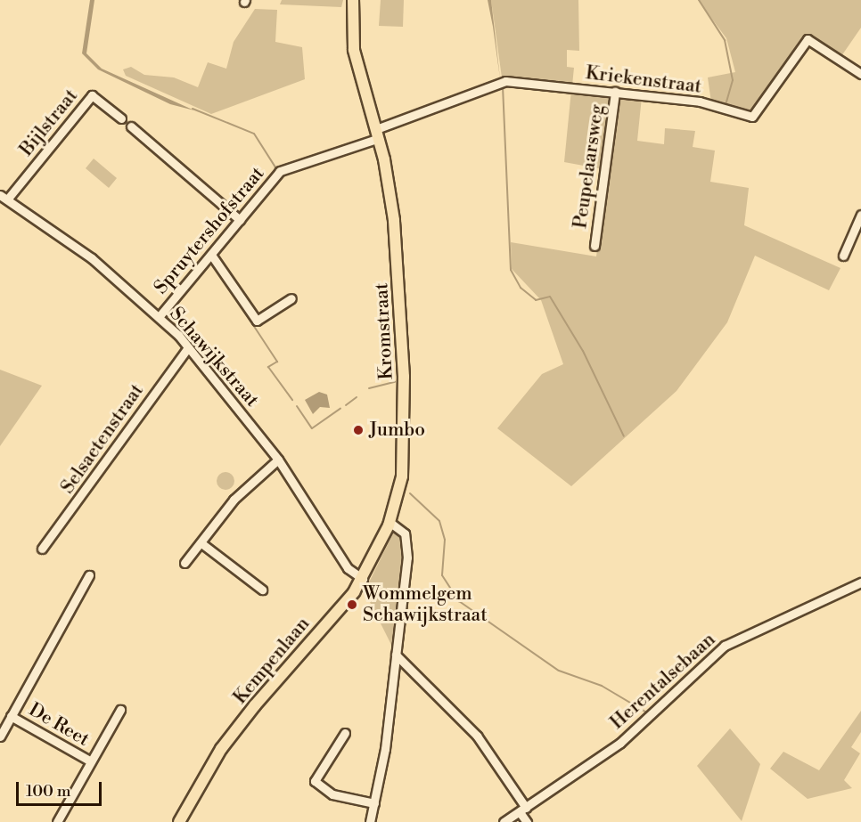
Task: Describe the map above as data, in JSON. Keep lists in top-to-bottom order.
{
  "streets": {
    "main road": ["Kromstraat", "Kempenlaan"],
    "street": [
      "Kriekenstraat",
      "Bijlstraat",
      "Peupelaarsweg",
      "Spruytershofstraat",
      "Schawijkstraat",
      "Selsaetenstraat",
      "Herentalsebaan",
      "De Reet"
    ]
  },
  "crossings": [
    ["Kriekenstraat", "Peupelaarsweg"],
    ["Kriekenstraat", "Spruytershofstraat"],
    ["Kriekenstraat", "Kromstraat"],
    ["Bijlstraat", "Schawijkstraat"],
    ["Spruytershofstraat", "Kromstraat"],
    ["Spruytershofstraat", "Schawijkstraat"],
    ["Kromstraat", "Kempenlaan"],
    ["Schawijkstraat", "Selsaetenstraat"],
    ["Schawijkstraat", "Kempenlaan"]
  ],
  "places": ["Jumbo", "Wommelgem Schawijkstraat"],
  "scale_bar": "100 m"
}
